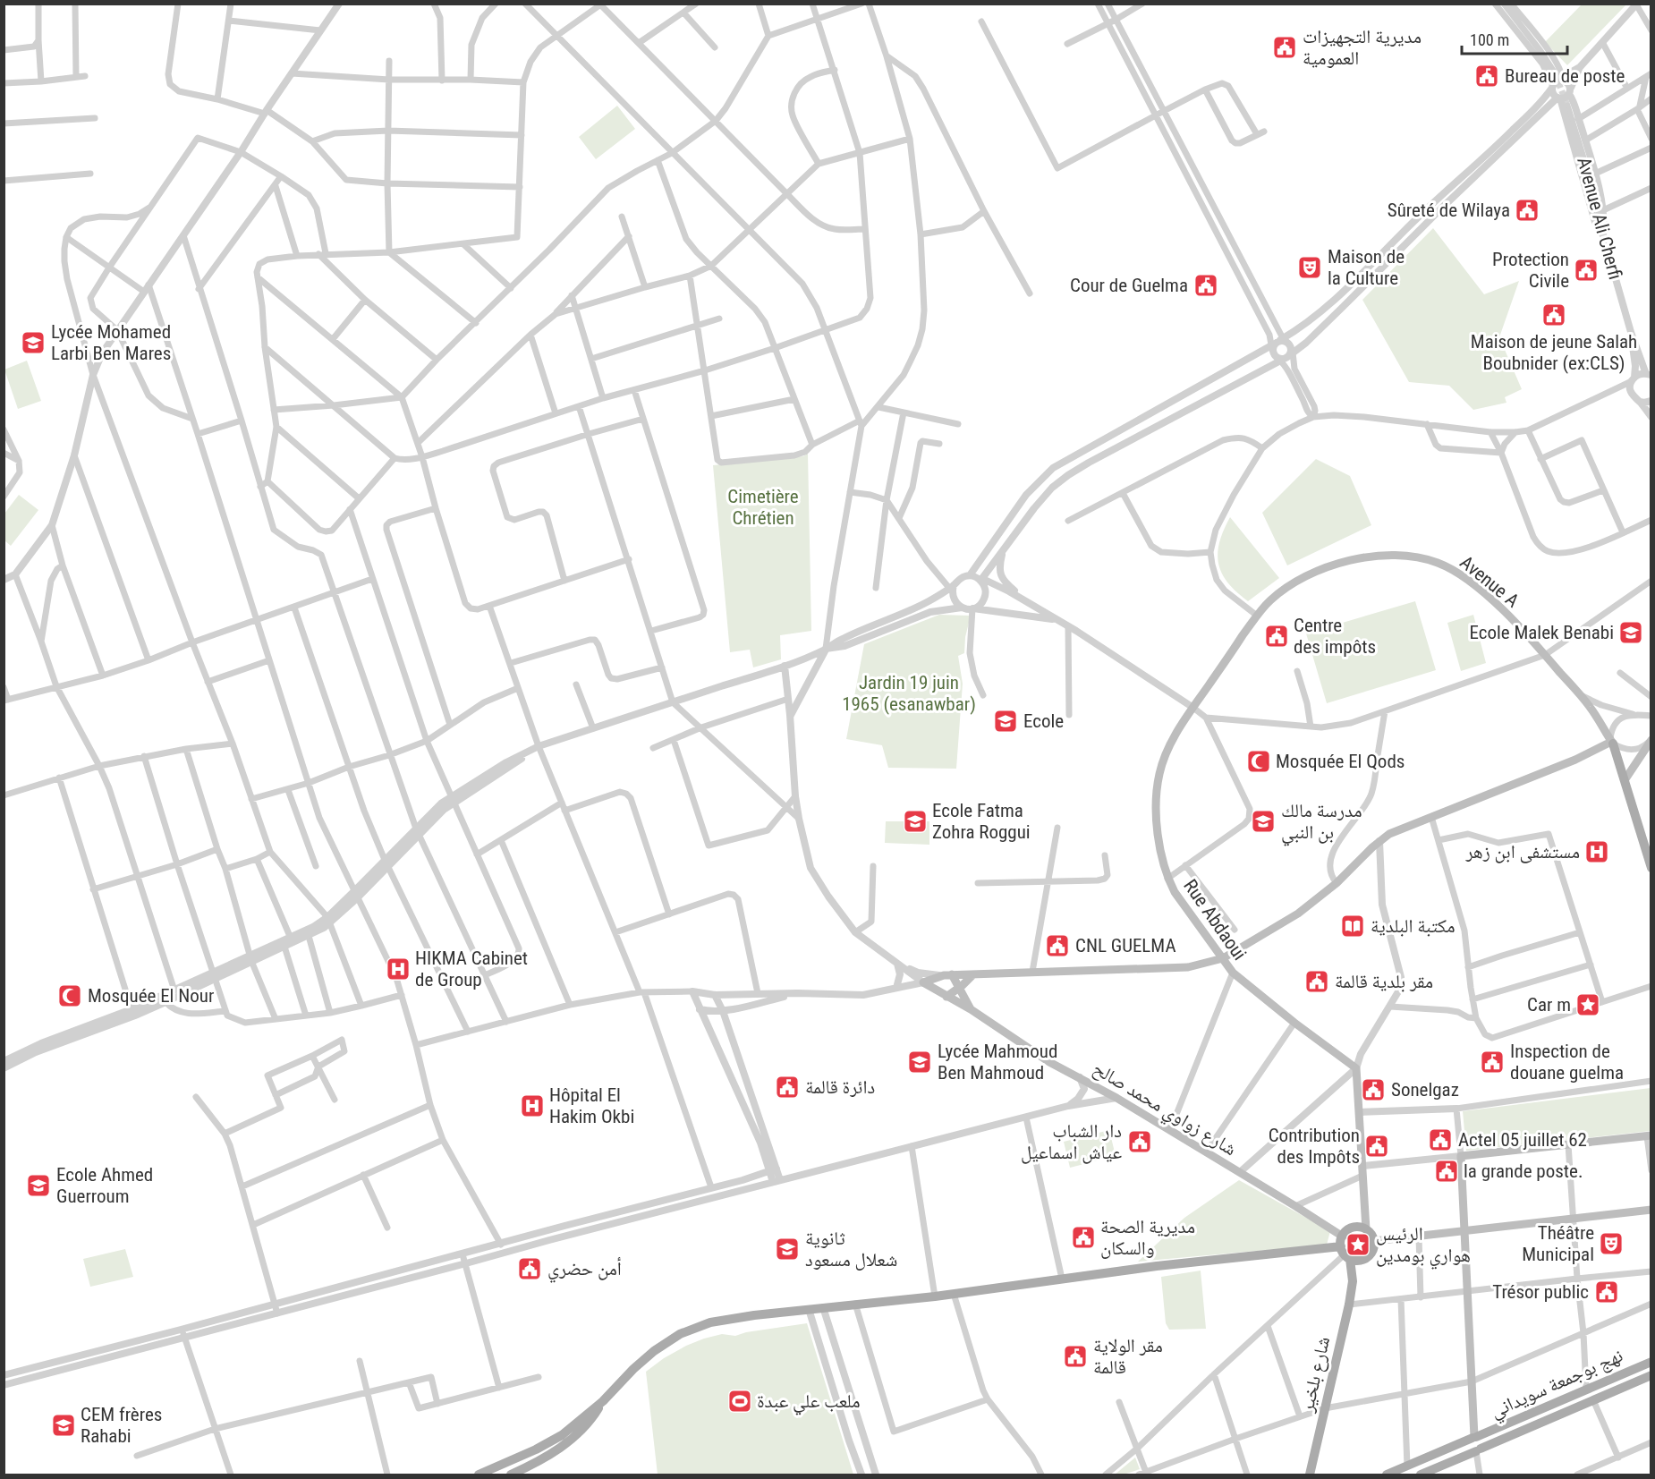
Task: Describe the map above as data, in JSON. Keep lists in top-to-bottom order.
{
  "streets": {
    "main road": [
      "Avenue A",
      "Rue Abdaoui",
      "شارع زواوي محمد صالح",
      "شارع بلخير",
      "نهج بوجمعة سويداني"
    ],
    "street": ["Avenue Ali Cherfi"]
  },
  "crossings": [
    ["Avenue A", "Rue Abdaoui"],
    ["شارع زواوي محمد صالح", "شارع بلخير"]
  ],
  "parks": ["Cimetière Chrétien", "Jardin 19 juin 1965 (esanawbar)"],
  "places": {
    "public building": [
      "مديرية التجهيزات العمومية",
      "Bureau de poste",
      "Sûreté de Wilaya",
      "Protection Civile",
      "Cour de Guelma",
      "Maison de jeune Salah Boubnider (ex:CLS)",
      "Centre des impôts",
      "CNL GUELMA",
      "مقر بلدية قالمة",
      "Inspection de douane guelma",
      "دائرة قالمة",
      "Sonelgaz",
      "Actel 05 juillet 62",
      "دار الشباب عياش اسماعيل",
      "Contribution des Impôts",
      "la grande poste.",
      "مديرية الصحة والسكان",
      "أمن حضري",
      "Trésor public",
      "مقر الولاية قالمة"
    ],
    "theatre": ["Maison de la Culture", "Théâtre Municipal"],
    "school or university": [
      "Lycée Mohamed Larbi Ben Mares",
      "Ecole Malek Benabi",
      "Ecole",
      "Ecole Fatma Zohra Roggui",
      "مدرسة مالك بن النبي",
      "Lycée Mahmoud Ben Mahmoud",
      "Ecole Ahmed Guerroum",
      "ثانوية شعلال مسعود",
      "CEM frères Rahabi"
    ],
    "mosque": ["Mosquée El Qods", "Mosquée El Nour"],
    "hospital": ["مستشفى ابن زهر", "HIKMA Cabinet de Group", "Hôpital El Hakim Okbi"],
    "library": ["مكتبة البلدية"],
    "place": ["Car m", "الرئيس هواري بومدين"],
    "sports": ["ملعب علي عبدة"]
  },
  "scale_bar": "100 m"
}
